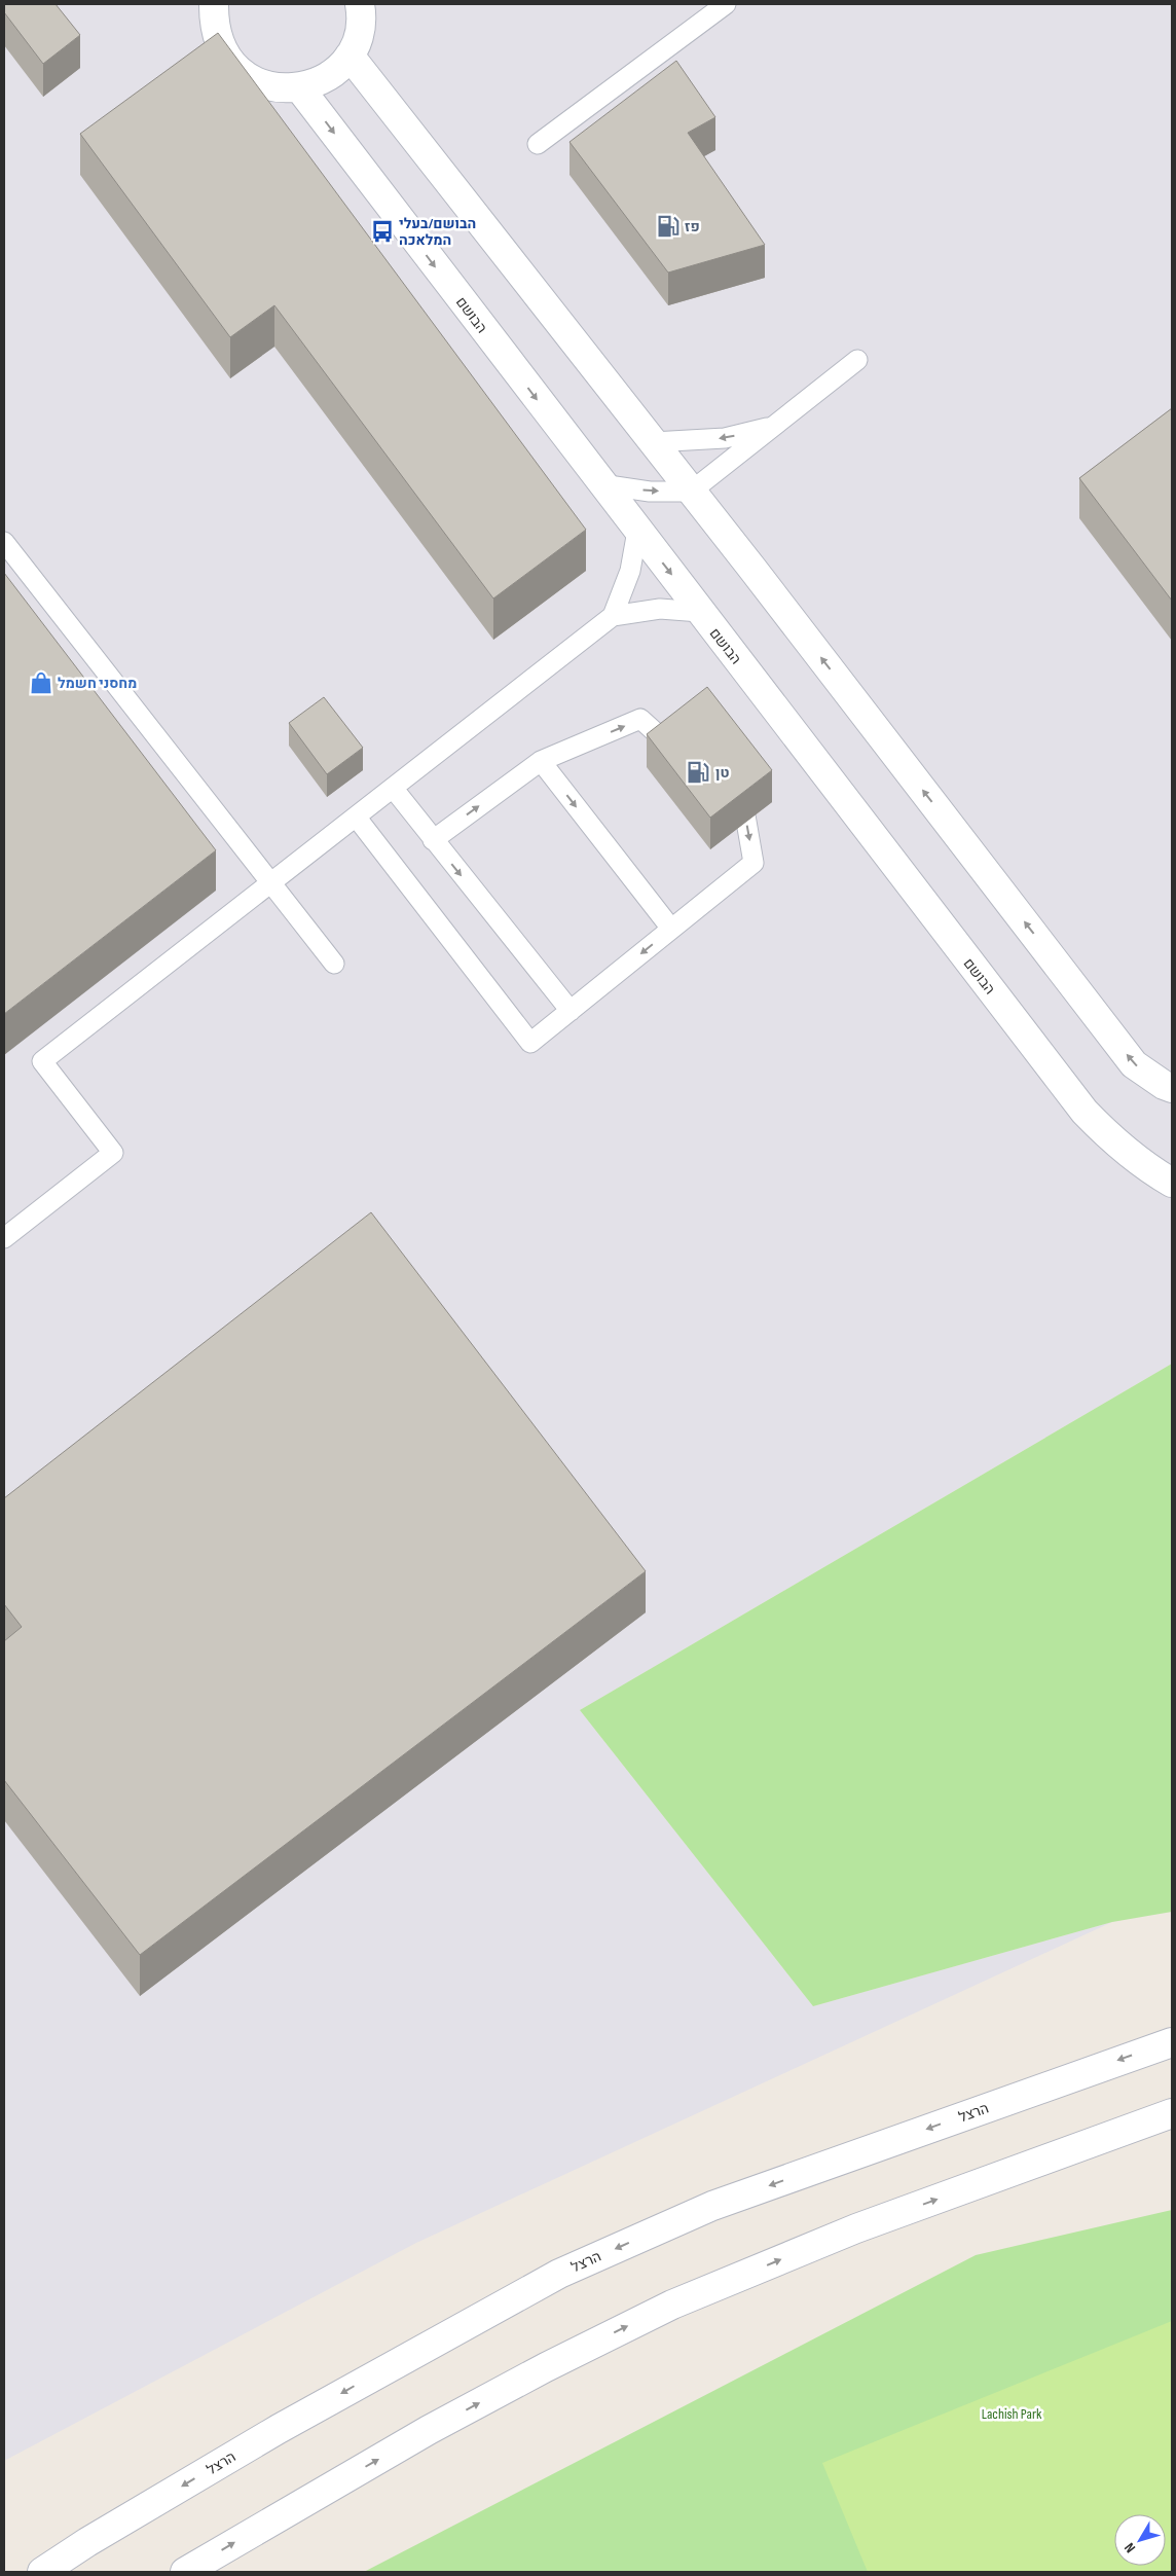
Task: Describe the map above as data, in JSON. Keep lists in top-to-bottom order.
{
  "streets": {
    "street": ["הבושם", "הרצל"]
  },
  "parks": ["Lachish Park"],
  "places": {
    "fuel station": ["פז", "טן"],
    "bus stop": ["הבושם/בעלי המלאכה"],
    "shop": ["מחסני חשמל"]
  },
  "north": "bottom left"
}
